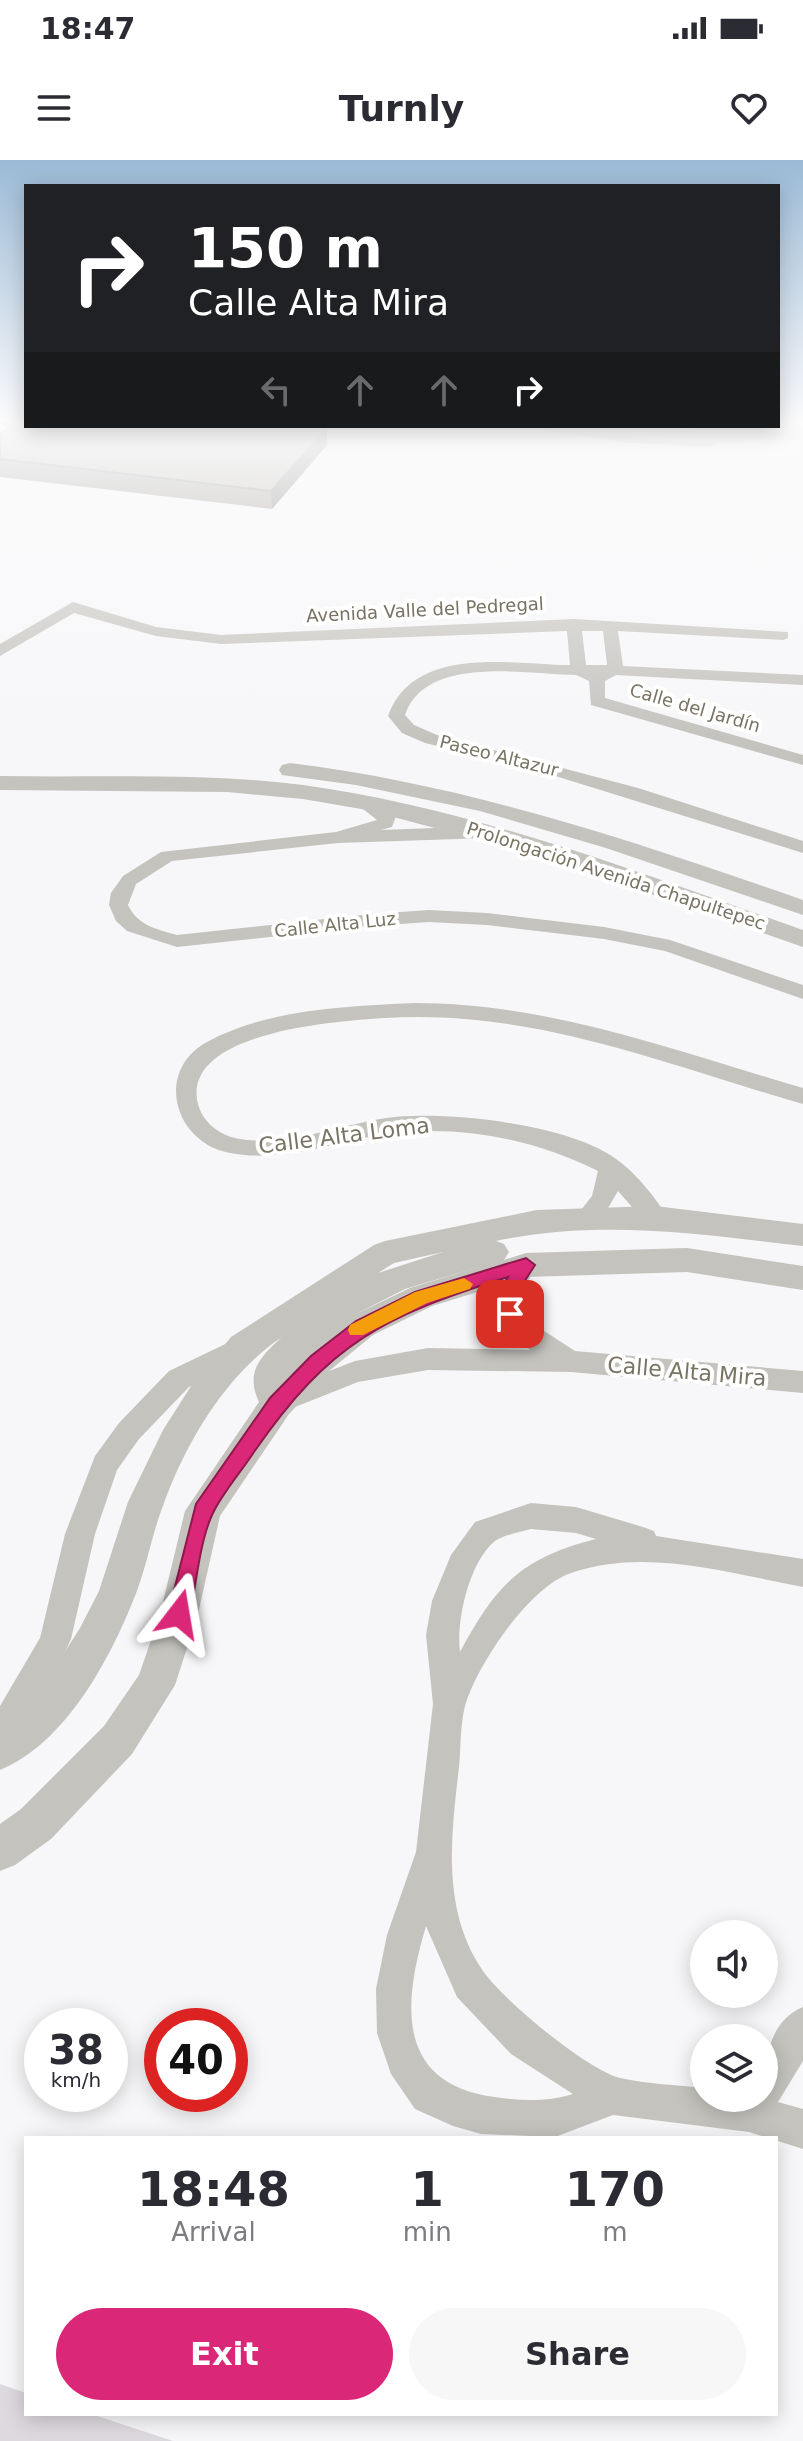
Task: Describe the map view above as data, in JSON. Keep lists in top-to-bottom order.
{
  "streets": {
    "street": [
      "Avenida Valle del Pedregal",
      "Calle del Jardín",
      "Paseo Altazur",
      "Prolongación Avenida Chapultepec",
      "Calle Alta Luz",
      "Calle Alta Loma",
      "Calle Alta Mira"
    ]
  },
  "crossings": [
    ["Calle del Jardín", "Paseo Altazur"],
    ["Prolongación Avenida Chapultepec", "Calle Alta Luz"]
  ],
  "page": {
    "status": "18:47",
    "header": "Turnly",
    "turn": ["150 m", "Calle Alta Mira"],
    "speed": "38 km/h",
    "limit": "40",
    "eta": [
      "18:48",
      "Arrival",
      "1",
      "min",
      "170",
      "m"
    ],
    "buttons": ["Exit", "Share"]
  }
}
